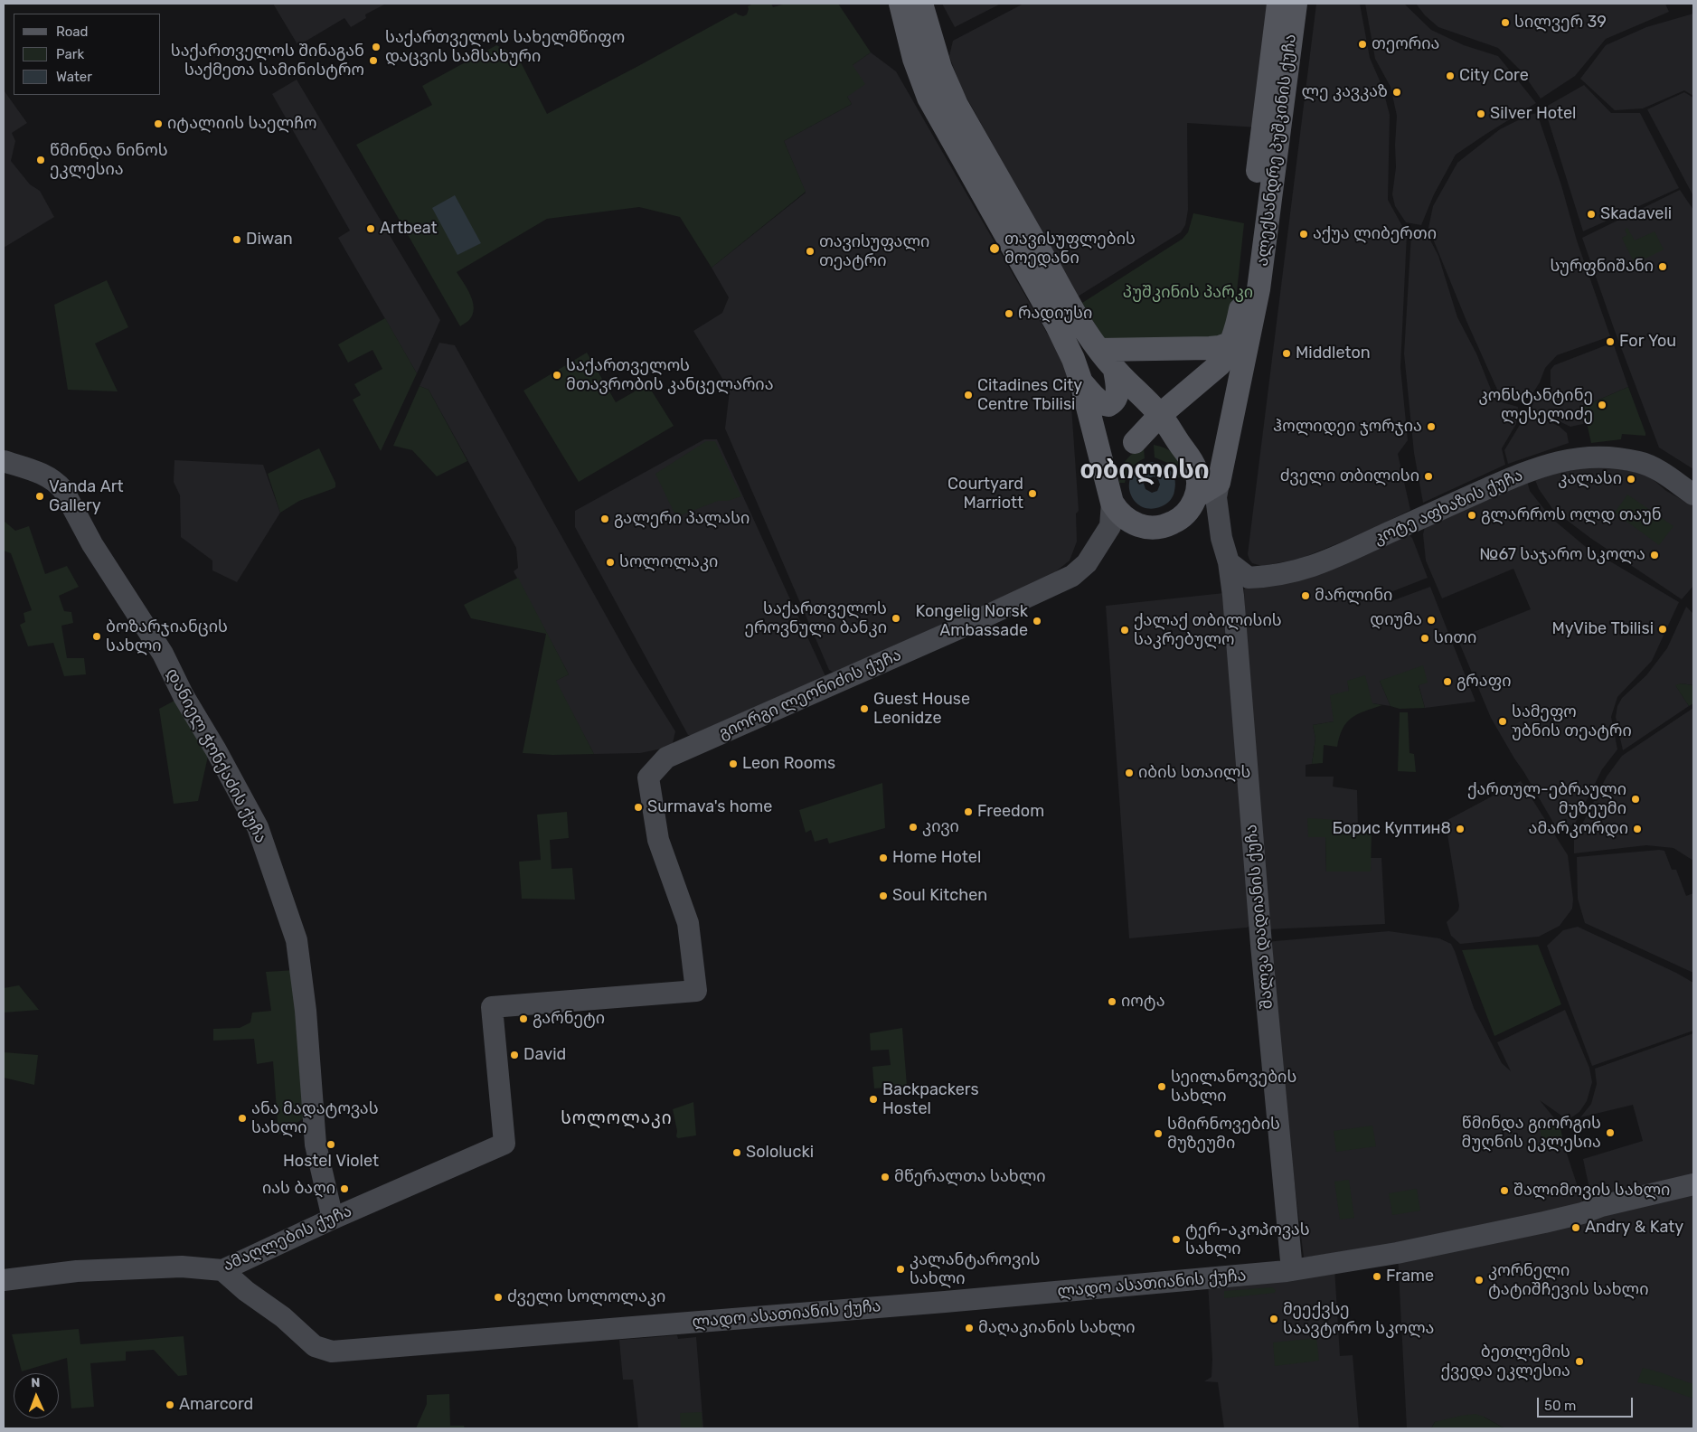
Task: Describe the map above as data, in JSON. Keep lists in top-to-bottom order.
{
  "streets": {
    "main road": [
      "ალექსანდრე პუშკინის ქუჩა",
      "კოტე აფხაზის ქუჩა",
      "გიორგი ლეონიძის ქუჩა",
      "დანიელ ჭონქაძის ქუჩა",
      "შალვა დადიანის ქუჩა",
      "ამაღლების ქუჩა",
      "ლადო ასათიანის ქუჩა"
    ]
  },
  "crossings": [
    ["კოტე აფხაზის ქუჩა", "შალვა დადიანის ქუჩა"],
    ["გიორგი ლეონიძის ქუჩა", "ამაღლების ქუჩა"],
    ["დანიელ ჭონქაძის ქუჩა", "ამაღლების ქუჩა"],
    ["შალვა დადიანის ქუჩა", "ლადო ასათიანის ქუჩა"],
    ["ამაღლების ქუჩა", "ლადო ასათიანის ქუჩა"]
  ],
  "districts": ["თბილისი", "სოლოლაკი"],
  "parks": ["პუშკინის პარკი"],
  "places": [
    "სილვერ 39",
    "თეორია",
    "საქართველოს სახელმწიფო დაცვის სამსახური",
    "საქართველოს შინაგან საქმეთა სამინისტრო",
    "City Core",
    "ლე კავკაზ",
    "Silver Hotel",
    "იტალიის საელჩო",
    "წმინდა ნინოს ეკლესია",
    "Skadaveli",
    "Artbeat",
    "აქუა ლიბერთი",
    "Diwan",
    "თავისუფლების მოედანი",
    "თავისუფალი თეატრი",
    "სურფნიშანი",
    "რადიუსი",
    "For You",
    "Middleton",
    "საქართველოს მთავრობის კანცელარია",
    "Citadines City Centre Tbilisi",
    "კონსტანტინე ლესელიძე",
    "ჰოლიდეი ჯორჯია",
    "ძველი თბილისი",
    "კალასი",
    "Courtyard Marriott",
    "Vanda Art Gallery",
    "გლარროს ოლდ თაუნ",
    "გალერი პალასი",
    "№67 საჯარო სკოლა",
    "სოლოლაკი",
    "მარლინი",
    "საქართველოს ეროვნული ბანკი",
    "დიუმა",
    "Kongelig Norsk Ambassade",
    "MyVibe Tbilisi",
    "ქალაქ თბილისის საკრებულო",
    "ბოზარჯიანცის სახლი",
    "სითი",
    "გრაფი",
    "Guest House Leonidze",
    "სამეფო უბნის თეატრი",
    "Leon Rooms",
    "იბის სთაილს",
    "ქართულ-ებრაული მუზეუმი",
    "Surmava's home",
    "Freedom",
    "კივი",
    "Борис Куптин8",
    "ამარკორდი",
    "Home Hotel",
    "Soul Kitchen",
    "იოტა",
    "გარნეტი",
    "David",
    "სეილანოვების სახლი",
    "Backpackers Hostel",
    "ანა მადატოვას სახლი",
    "წმინდა გიორგის მუღნის ეკლესია",
    "სმირნოვების მუზეუმი",
    "Hostel Violet",
    "Sololucki",
    "მწერალთა სახლი",
    "იას ბაღი",
    "შალიმოვის სახლი",
    "Andry & Katy",
    "ტერ-აკოპოვას სახლი",
    "კალანტაროვის სახლი",
    "Frame",
    "კორნელი ტატიშჩევის სახლი",
    "ძველი სოლოლაკი",
    "მეექვსე საავტორო სკოლა",
    "მაღაკიანის სახლი",
    "ბეთლემის ქვედა ეკლესია",
    "Amarcord"
  ],
  "legend": ["Road", "Park", "Water"],
  "scale_bar": "50 m",
  "north": "top"
}
